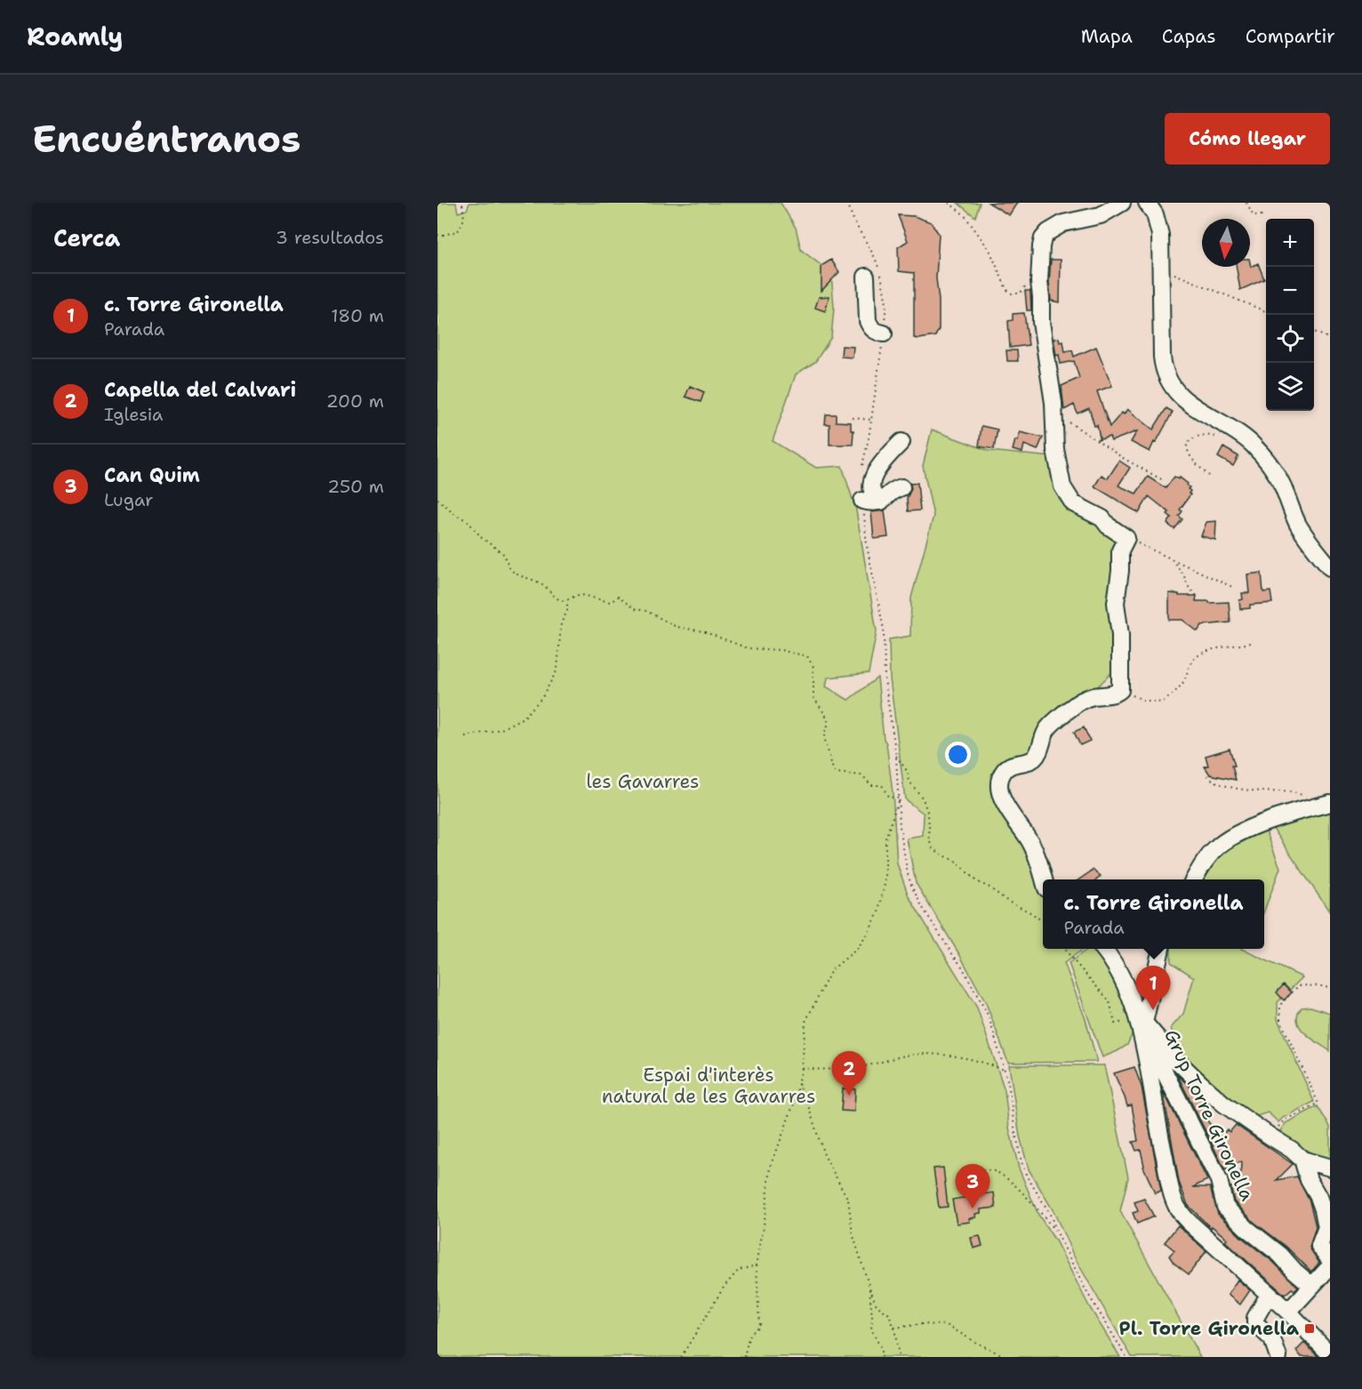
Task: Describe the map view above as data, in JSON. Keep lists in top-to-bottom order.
{
  "streets": {
    "street": ["Grup Torre Gironella"]
  },
  "parks": ["les Gavarres", "Espai d'interès natural de les Gavarres"],
  "places": {
    "transit": ["Pl. Torre Gironella"]
  },
  "north": "bottom",
  "page": {
    "header": "Roamly",
    "nav": ["Mapa", "Capas", "Compartir"],
    "buttons": "Cómo llegar",
    "title": "Encuéntranos",
    "heading": ["Cerca", "3 resultados"],
    "map_buttons": ["+", "−"],
    "list": [
      {
        "mark": "1",
        "name": "c. Torre Gironella",
        "note": "Parada",
        "value": "180 m"
      },
      {
        "mark": "2",
        "name": "Capella del Calvari",
        "note": "Iglesia",
        "value": "200 m"
      },
      {
        "mark": "3",
        "name": "Can Quim",
        "note": "Lugar",
        "value": "250 m"
      }
    ],
    "popup": ["c. Torre Gironella", "Parada"],
    "pins": ["1", "2", "3"]
  }
}
